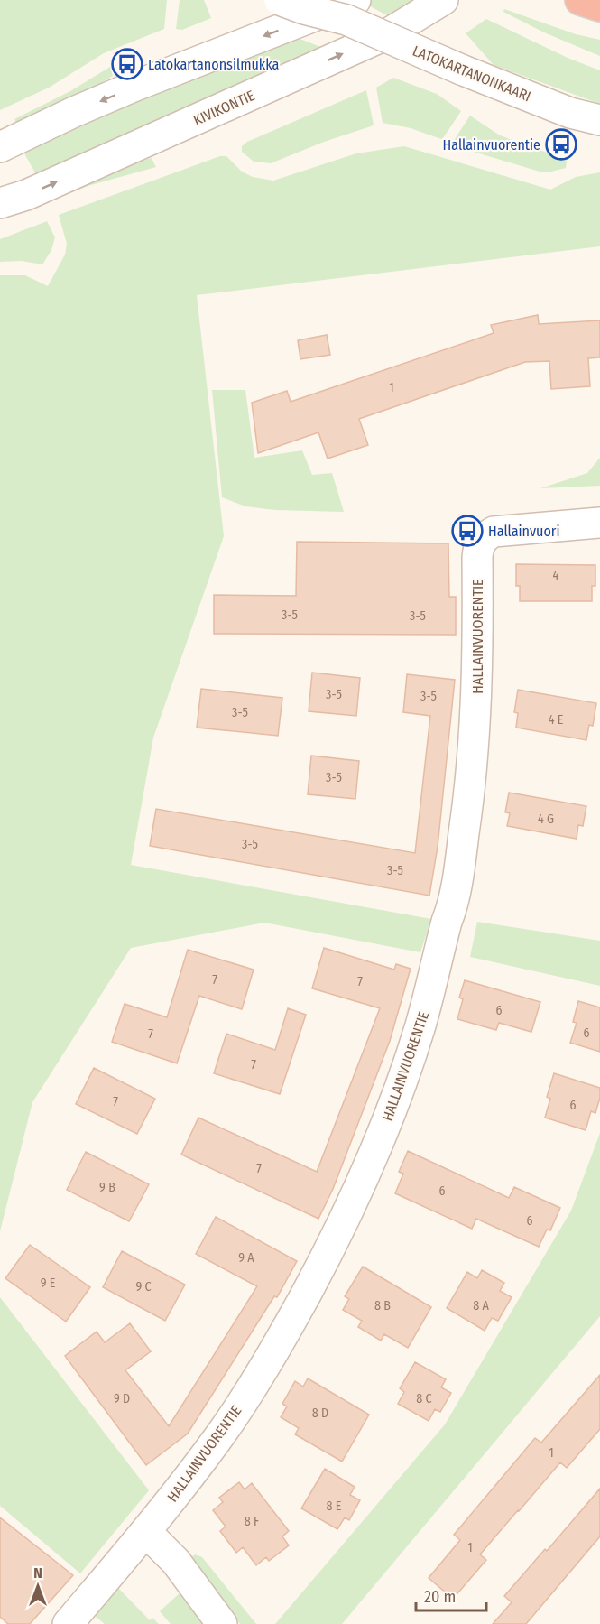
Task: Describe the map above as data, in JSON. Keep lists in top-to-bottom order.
{
  "streets": {
    "street": ["LATOKARTANONKAARI", "KIVIKONTIE", "HALLAINVUORENTIE"]
  },
  "places": {
    "bus stop": ["Latokartanonsilmukka", "Hallainvuorentie", "Hallainvuori"]
  },
  "house_numbers": [
    "1",
    "4",
    "3-5",
    "3-5",
    "3-5",
    "3-5",
    "3-5",
    "4 E",
    "3-5",
    "4 G",
    "3-5",
    "3-5",
    "7",
    "7",
    "6",
    "6",
    "7",
    "7",
    "7",
    "6",
    "7",
    "9 B",
    "6",
    "6",
    "9 A",
    "9 E",
    "9 C",
    "8 B",
    "8 A",
    "9 D",
    "8 C",
    "8 D",
    "1",
    "8 E",
    "8 F",
    "1"
  ],
  "scale_bar": "20 m",
  "north": "top"
}
